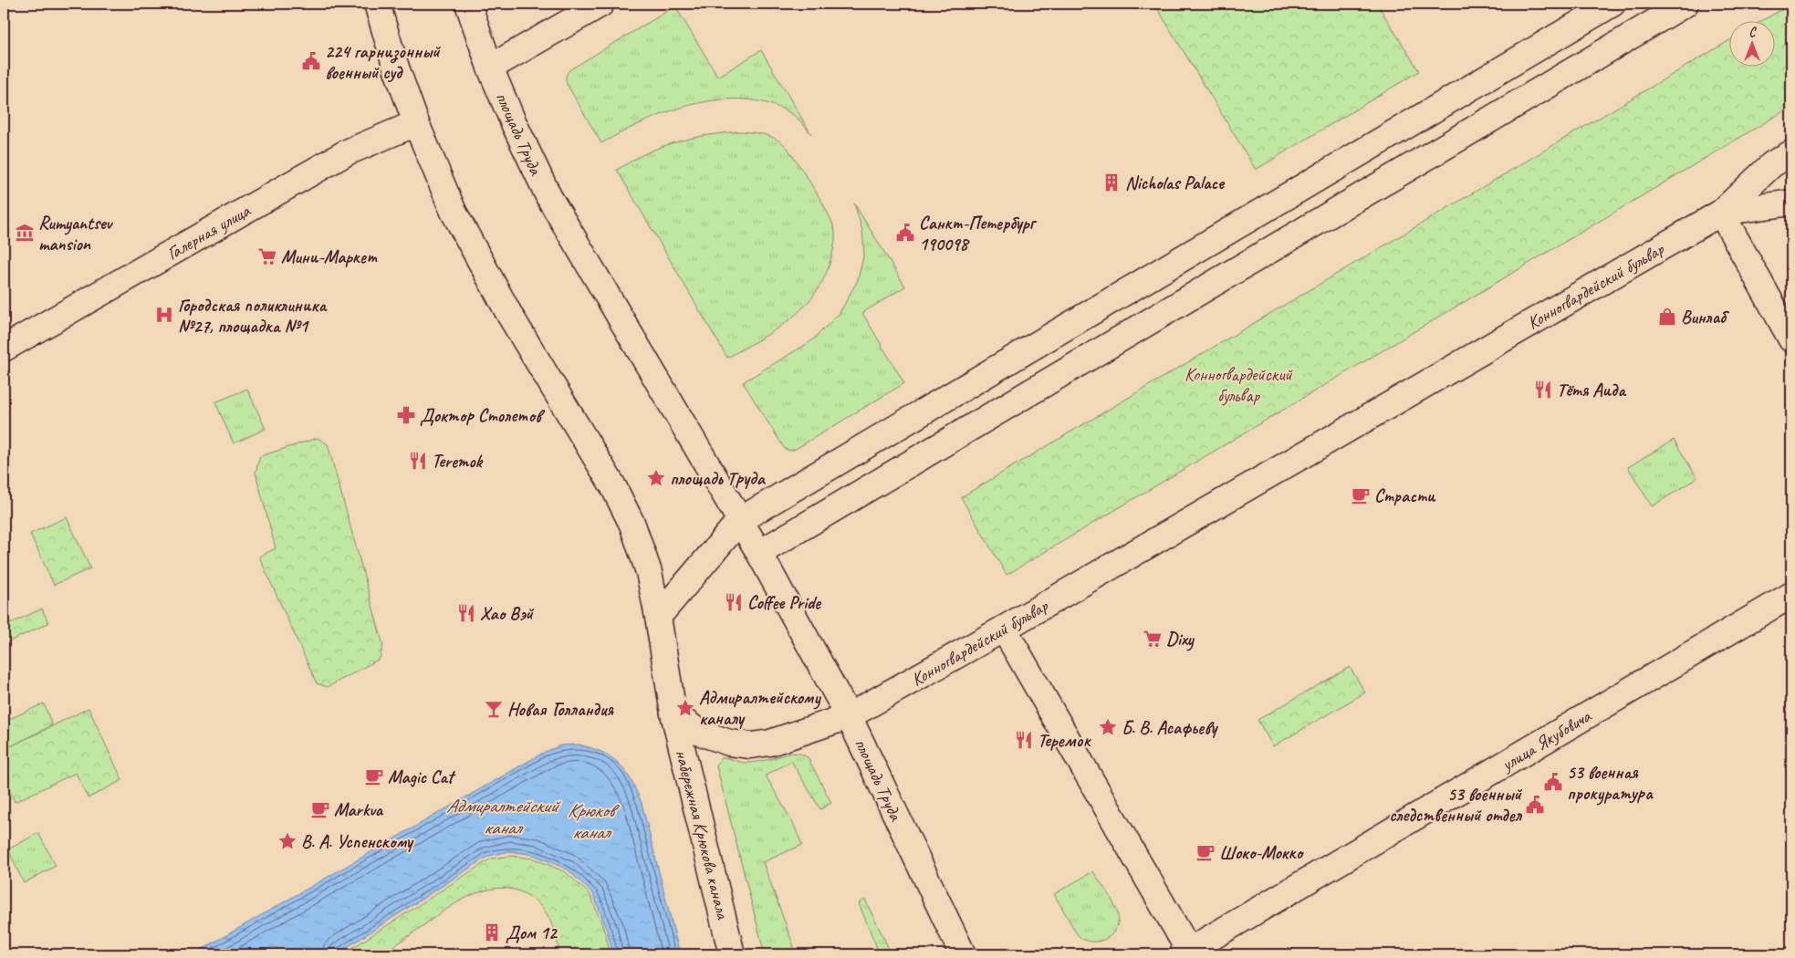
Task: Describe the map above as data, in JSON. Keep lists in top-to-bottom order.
{
  "streets": {
    "street": [
      "площадь Труда",
      "Галерная улица",
      "Конногвардейский бульвар",
      "улица Якубовича",
      "набережная Крюкова канала"
    ]
  },
  "crossings": [
    ["площадь Труда", "Конногвардейский бульвар"],
    ["Конногвардейский бульвар", "набережная Крюкова канала"]
  ],
  "water": ["Адмиралтейский канал", "Крюков канал"],
  "parks": ["Конногвардейский бульвар"],
  "places": {
    "public building": [
      "224 гарнизонный военный суд",
      "Санкт-Петербург 190098",
      "53 военная прокуратура",
      "53 военный следственный отдел"
    ],
    "building": ["Nicholas Palace", "Дом 12"],
    "museum": ["Rumyantsev mansion"],
    "supermarket": ["Мини-Маркет", "Dixy"],
    "hospital": ["Городская поликлиника №27, площадка №1"],
    "shop": ["Винлаб"],
    "restaurant": [
      "Тётя Аида",
      "Teremok",
      "Coffee Pride",
      "Хао Вэй",
      "Теремок"
    ],
    "pharmacy": ["Доктор Столетов"],
    "place": [
      "площадь Труда",
      "Адмиралтейскому каналу",
      "Б. В. Асафьеву",
      "В. А. Успенскому"
    ],
    "cafe": [
      "Страсти",
      "Magic Cat",
      "Markva",
      "Шоко-Мокко"
    ],
    "bar": ["Новая Голландия"]
  },
  "north": "top"
}
